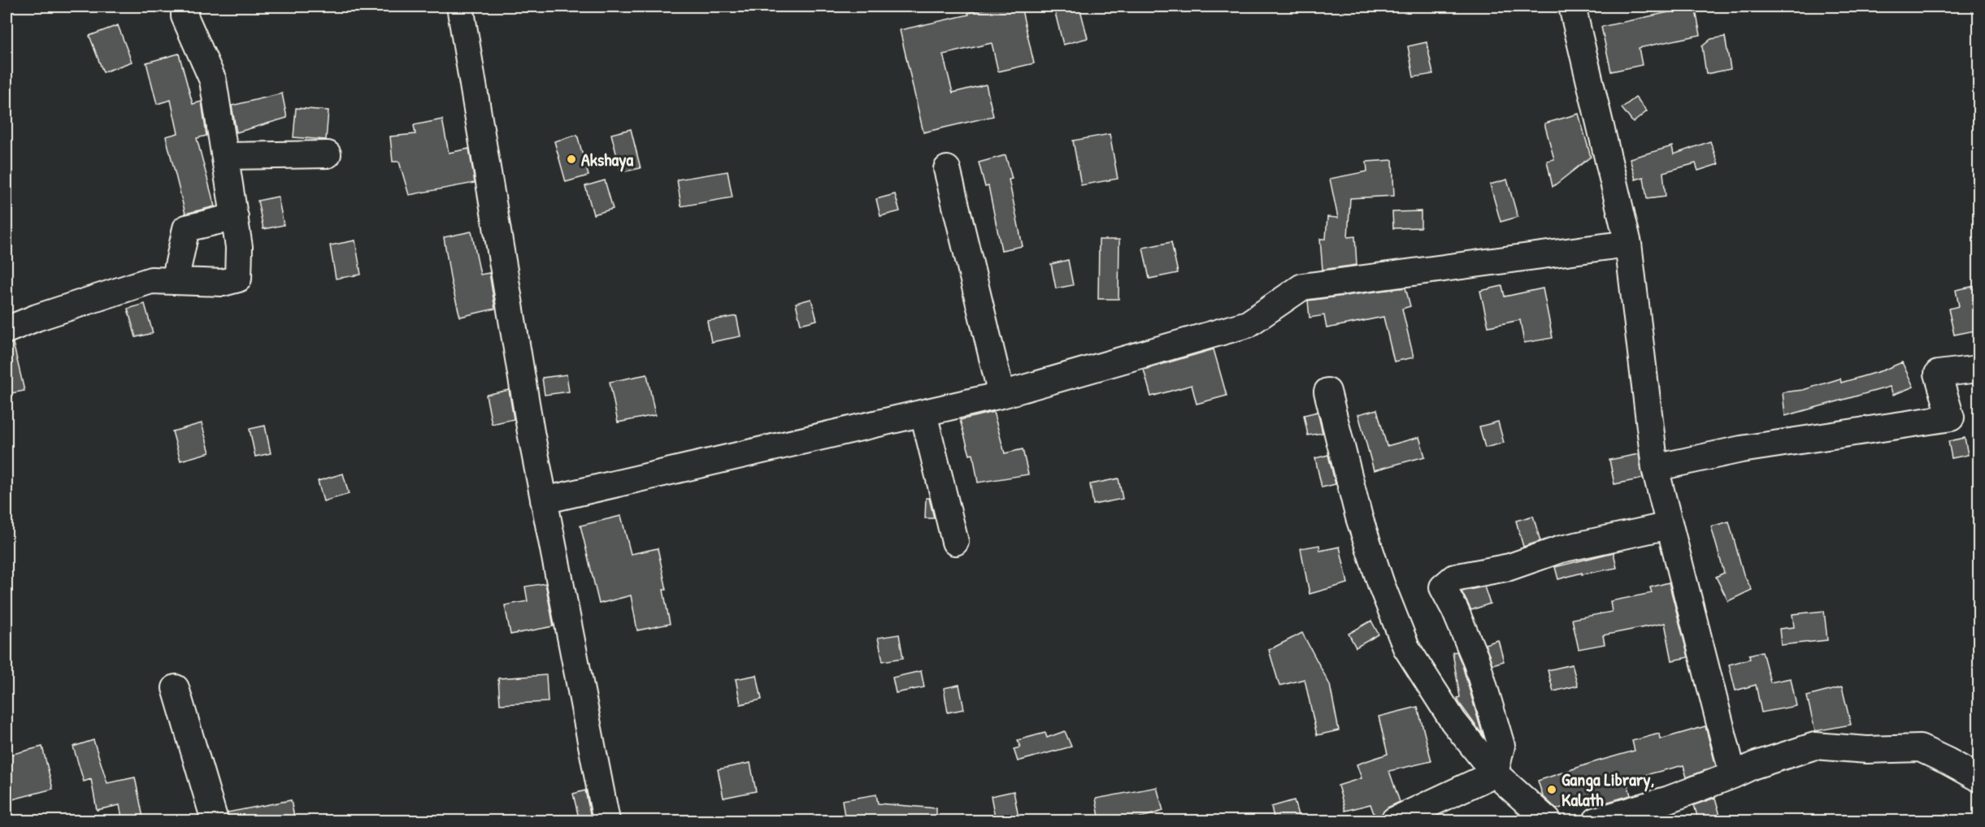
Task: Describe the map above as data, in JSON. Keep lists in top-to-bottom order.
{
  "places": ["Akshaya", "Ganga Library, Kalath"]
}
